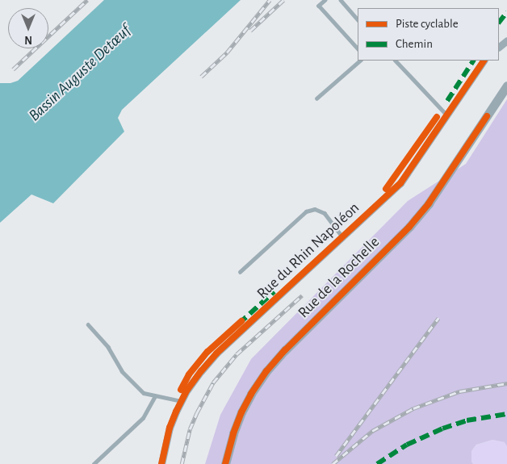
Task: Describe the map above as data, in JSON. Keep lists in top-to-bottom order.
{
  "streets": {
    "main road": ["Rue de la Rochelle"],
    "street": ["Rue du Rhin Napoléon"]
  },
  "water": ["Bassin Auguste Detœuf"],
  "legend": ["Piste cyclable", "Chemin"],
  "north": "bottom"
}
